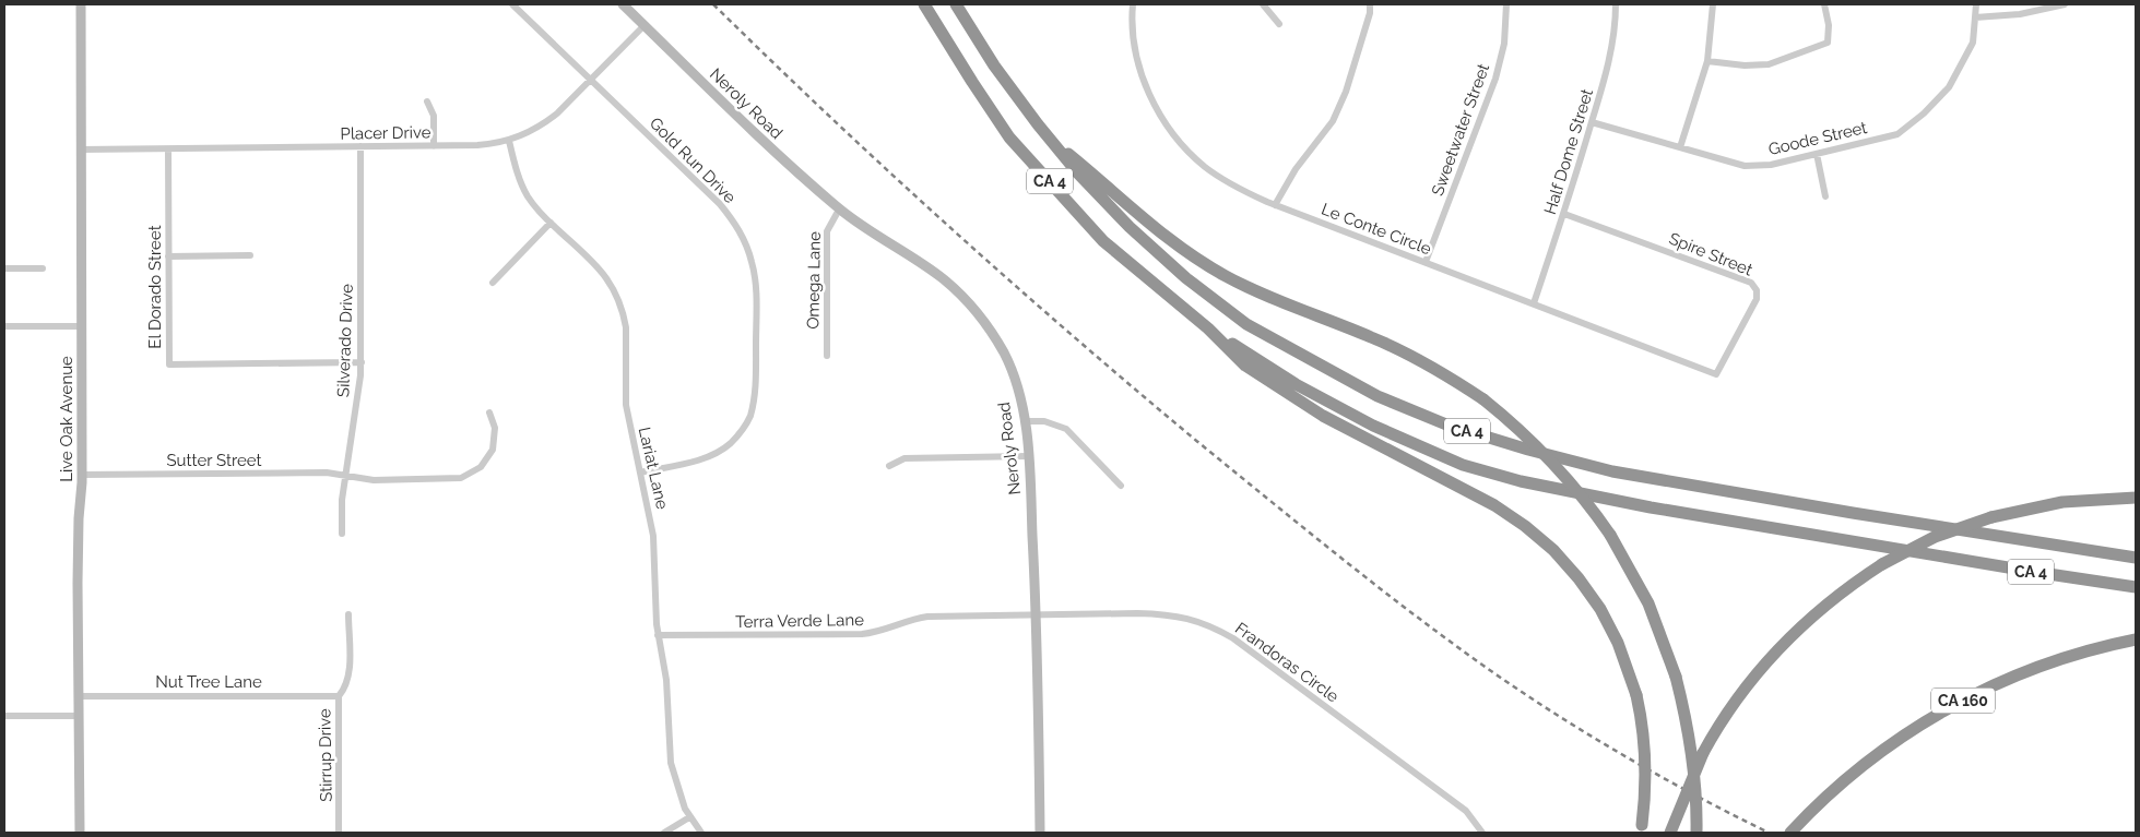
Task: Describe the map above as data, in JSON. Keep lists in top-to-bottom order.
{
  "streets": {
    "highway": ["CA 4", "CA 160"],
    "street": [
      "Neroly Road",
      "Sweetwater Street",
      "Placer Drive",
      "Goode Street",
      "Half Dome Street",
      "Gold Run Drive",
      "Le Conte Circle",
      "Spire Street",
      "Omega Lane",
      "El Dorado Street",
      "Silverado Drive",
      "Live Oak Avenue",
      "Sutter Street",
      "Lariat Lane",
      "Terra Verde Lane",
      "Frandoras Circle",
      "Nut Tree Lane",
      "Stirrup Drive"
    ]
  },
  "crossings": [
    ["Neroly Road", "Placer Drive"],
    ["Neroly Road", "Omega Lane"],
    ["Neroly Road", "Terra Verde Lane"],
    ["Neroly Road", "Frandoras Circle"],
    ["Sweetwater Street", "Le Conte Circle"],
    ["Placer Drive", "Gold Run Drive"],
    ["Placer Drive", "El Dorado Street"],
    ["Placer Drive", "Silverado Drive"],
    ["Placer Drive", "Live Oak Avenue"],
    ["Placer Drive", "Lariat Lane"],
    ["Goode Street", "Half Dome Street"],
    ["Half Dome Street", "Le Conte Circle"],
    ["Half Dome Street", "Spire Street"],
    ["Gold Run Drive", "Lariat Lane"],
    ["Le Conte Circle", "Spire Street"],
    ["El Dorado Street", "Silverado Drive"],
    ["Silverado Drive", "Sutter Street"],
    ["Live Oak Avenue", "Sutter Street"],
    ["Live Oak Avenue", "Nut Tree Lane"],
    ["Lariat Lane", "Terra Verde Lane"],
    ["Terra Verde Lane", "Frandoras Circle"],
    ["Nut Tree Lane", "Stirrup Drive"]
  ]
}
